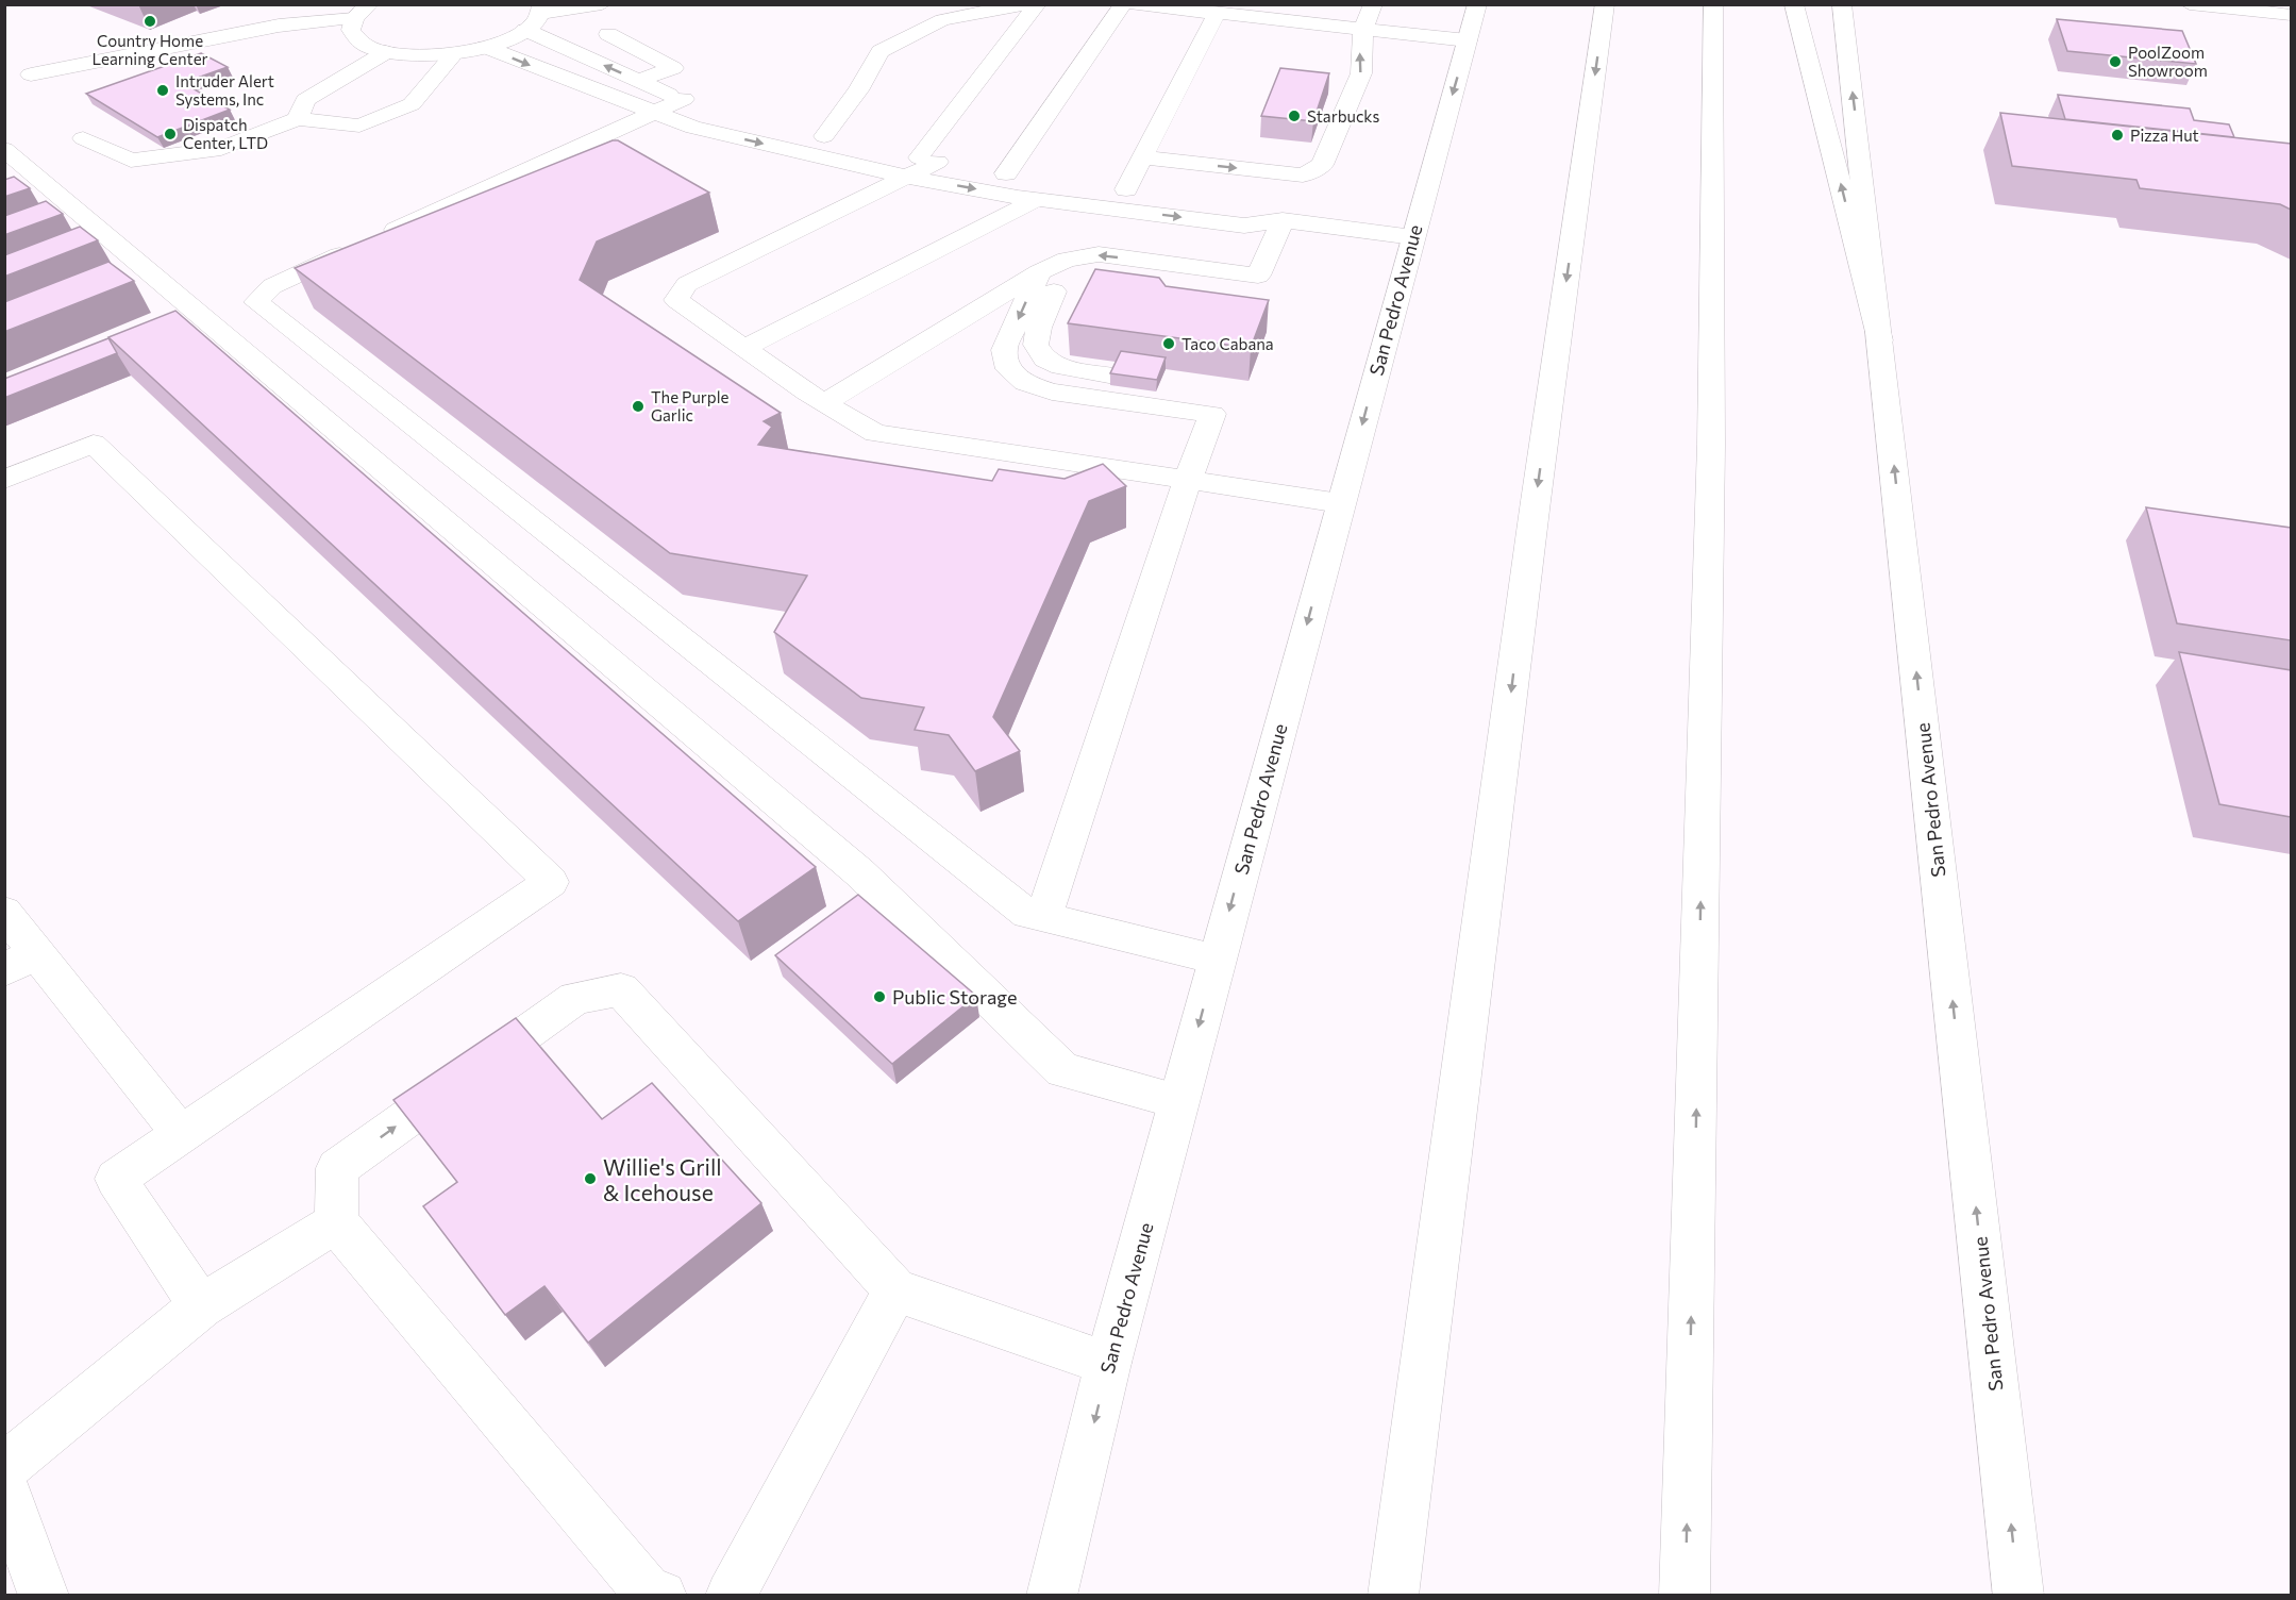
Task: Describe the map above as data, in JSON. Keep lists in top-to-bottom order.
{
  "streets": {
    "main road": ["San Pedro Avenue"]
  },
  "places": [
    "Country Home Learning Center",
    "PoolZoom Showroom",
    "Intruder Alert Systems, Inc",
    "Starbucks",
    "Dispatch Center, LTD",
    "Pizza Hut",
    "Taco Cabana",
    "The Purple Garlic",
    "Public Storage",
    "Willie's Grill & Icehouse"
  ]
}
